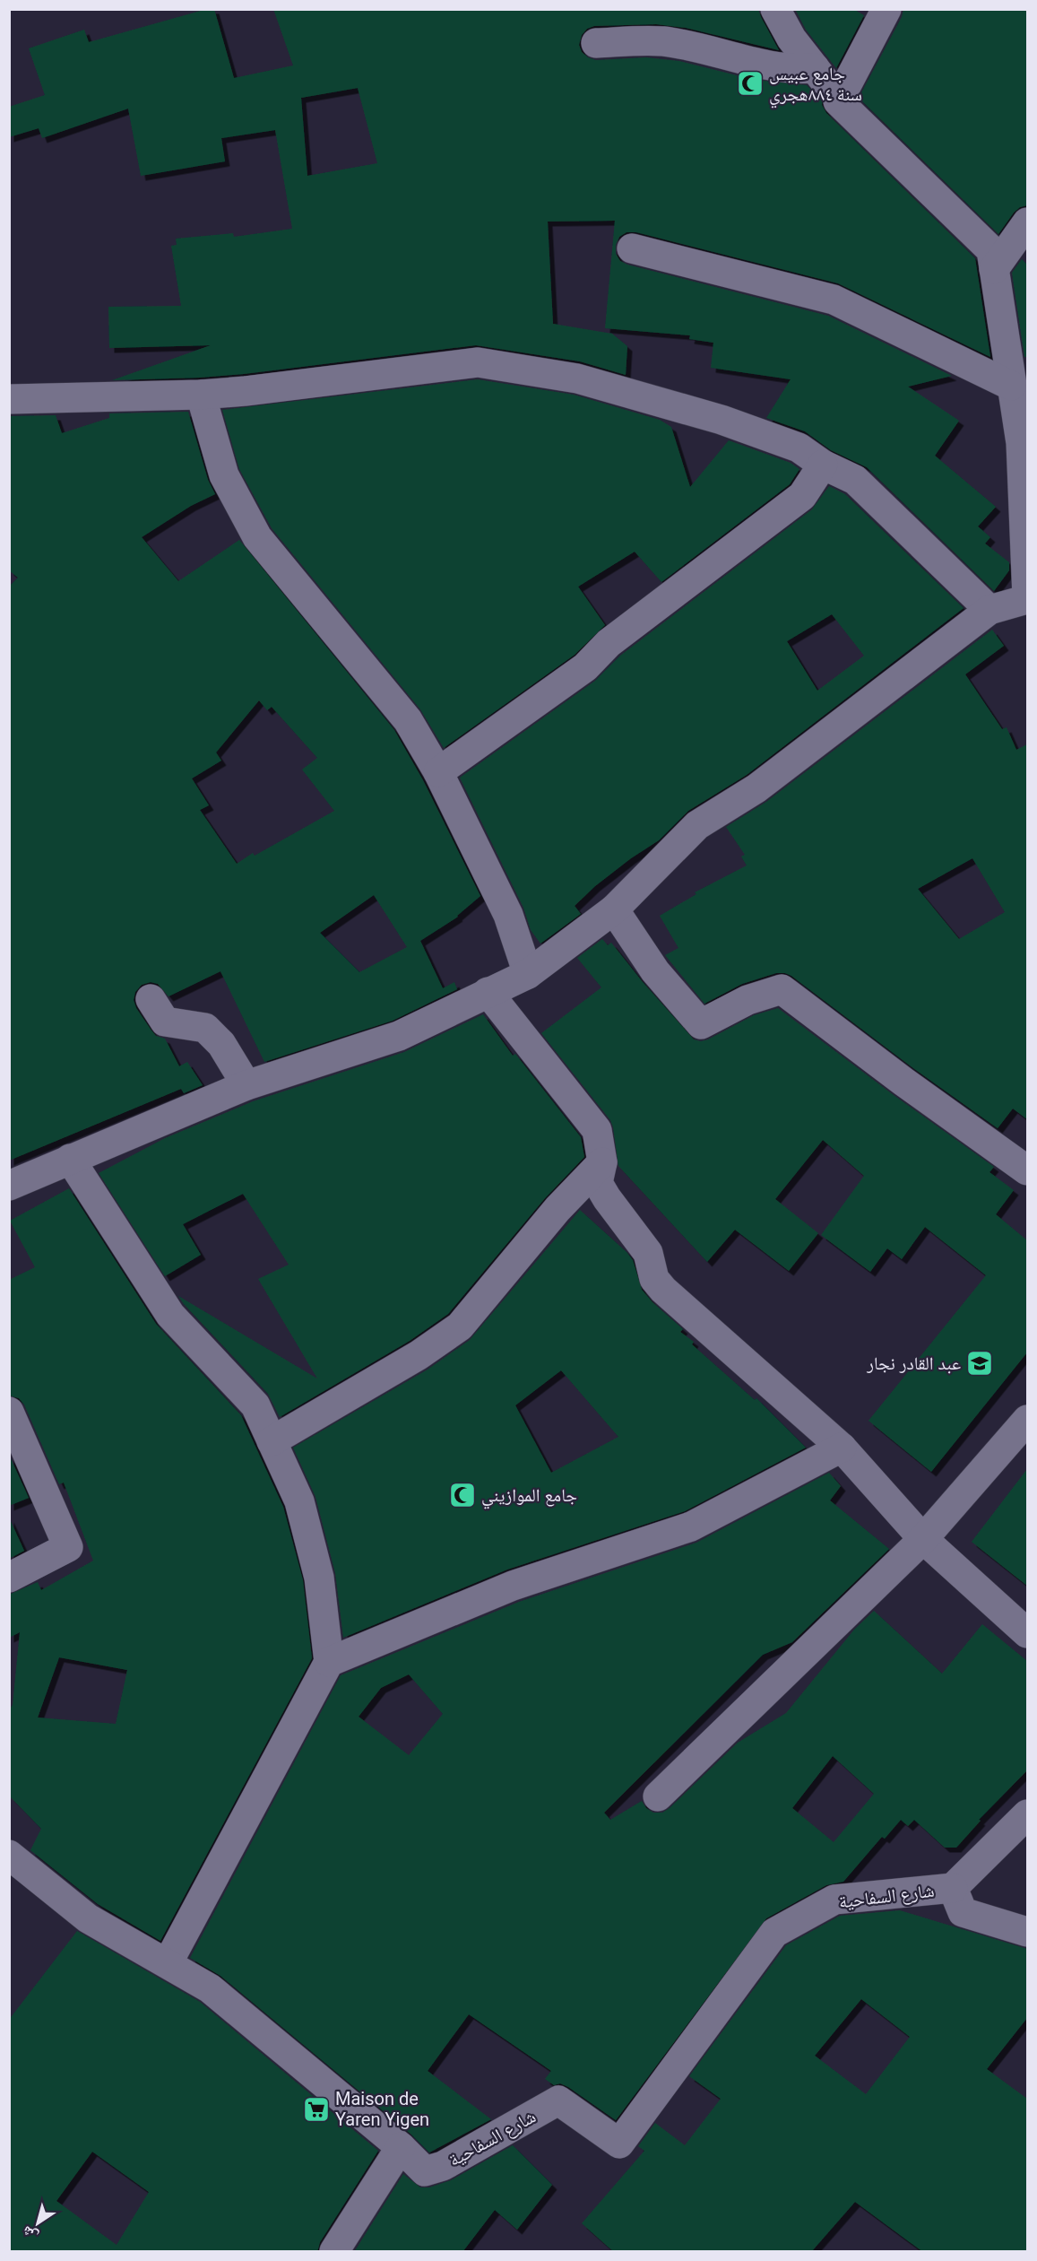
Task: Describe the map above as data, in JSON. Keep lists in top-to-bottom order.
{
  "streets": {
    "street": ["شارع السفاحية"]
  },
  "places": {
    "mosque": ["جامع عبيس سنة ٨٨٤هجري", "جامع الموازيني"],
    "school or university": ["عبد القادر نجار"],
    "supermarket": ["Maison de Yaren Yigen"]
  },
  "north": "bottom left"
}
